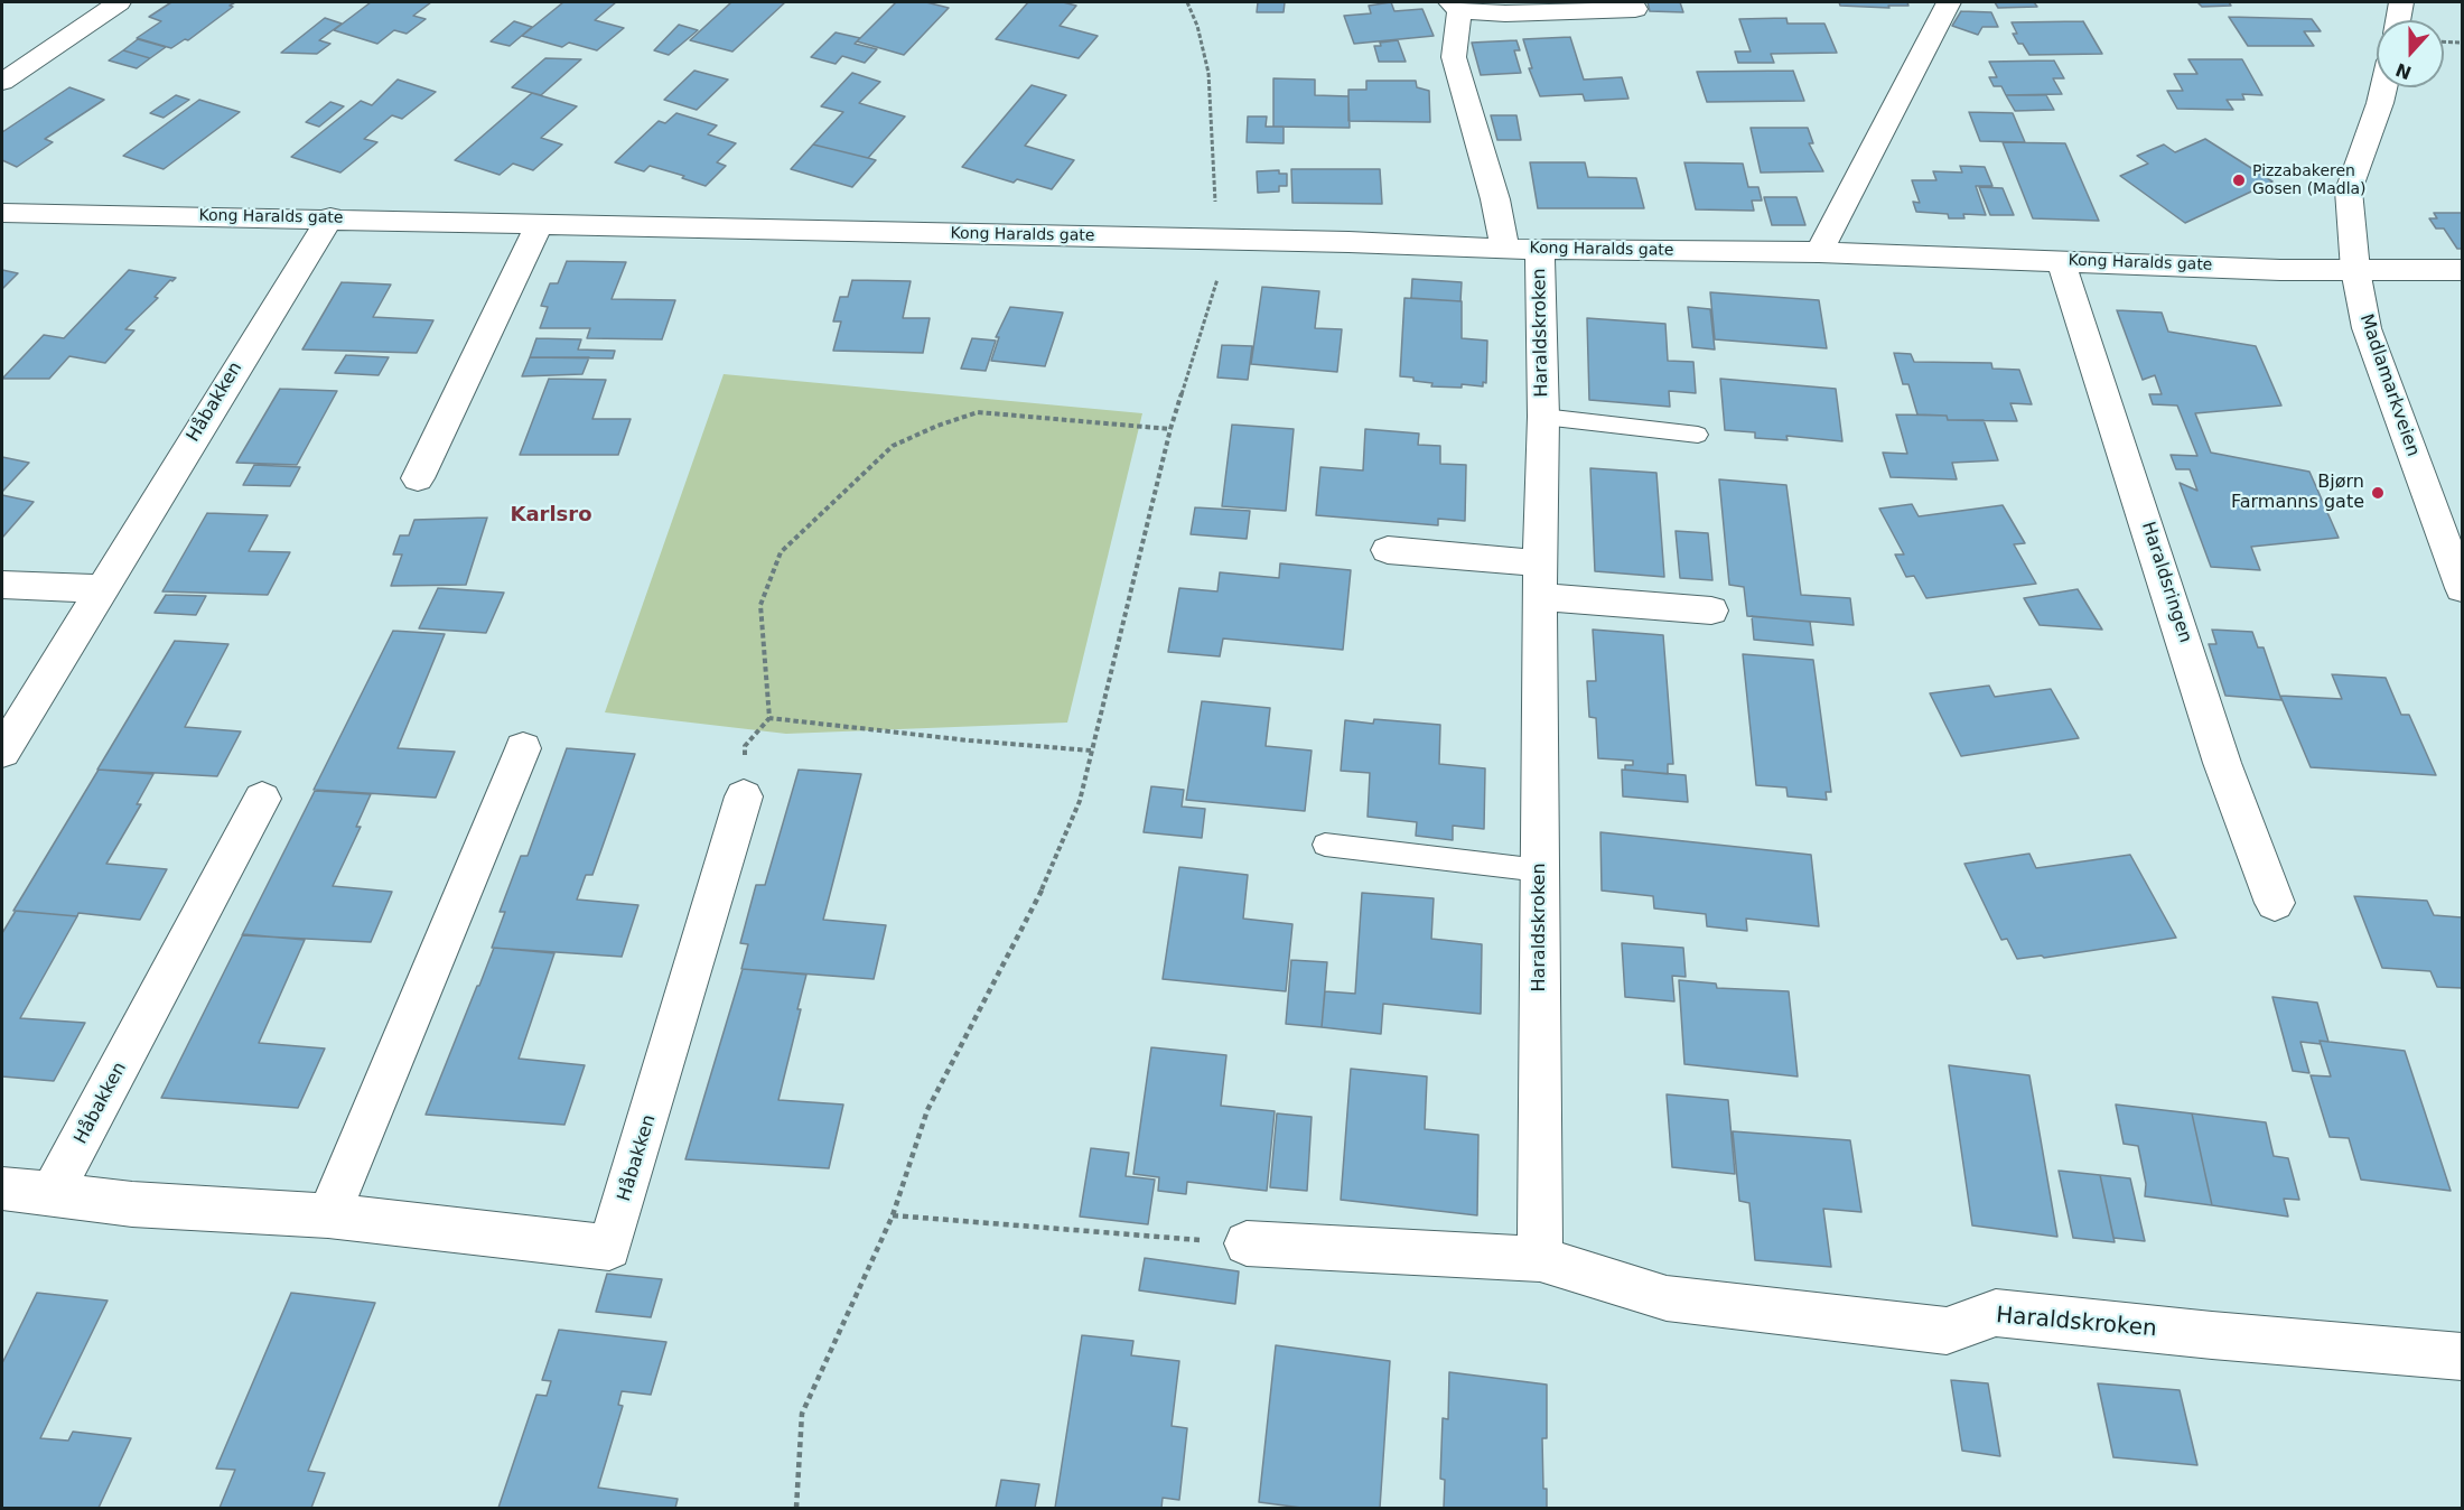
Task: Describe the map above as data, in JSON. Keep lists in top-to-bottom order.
{
  "streets": {
    "street": [
      "Kong Haralds gate",
      "Haraldskroken",
      "Madlamarkveien",
      "Håbakken",
      "Haraldsringen"
    ]
  },
  "crossings": [
    ["Kong Haralds gate", "Haraldskroken"],
    ["Kong Haralds gate", "Madlamarkveien"],
    ["Kong Haralds gate", "Håbakken"],
    ["Kong Haralds gate", "Haraldsringen"]
  ],
  "districts": ["Karlsro"],
  "places": ["Pizzabakeren Gosen (Madla)", "Bjørn Farmanns gate"],
  "north": "bottom"
}
